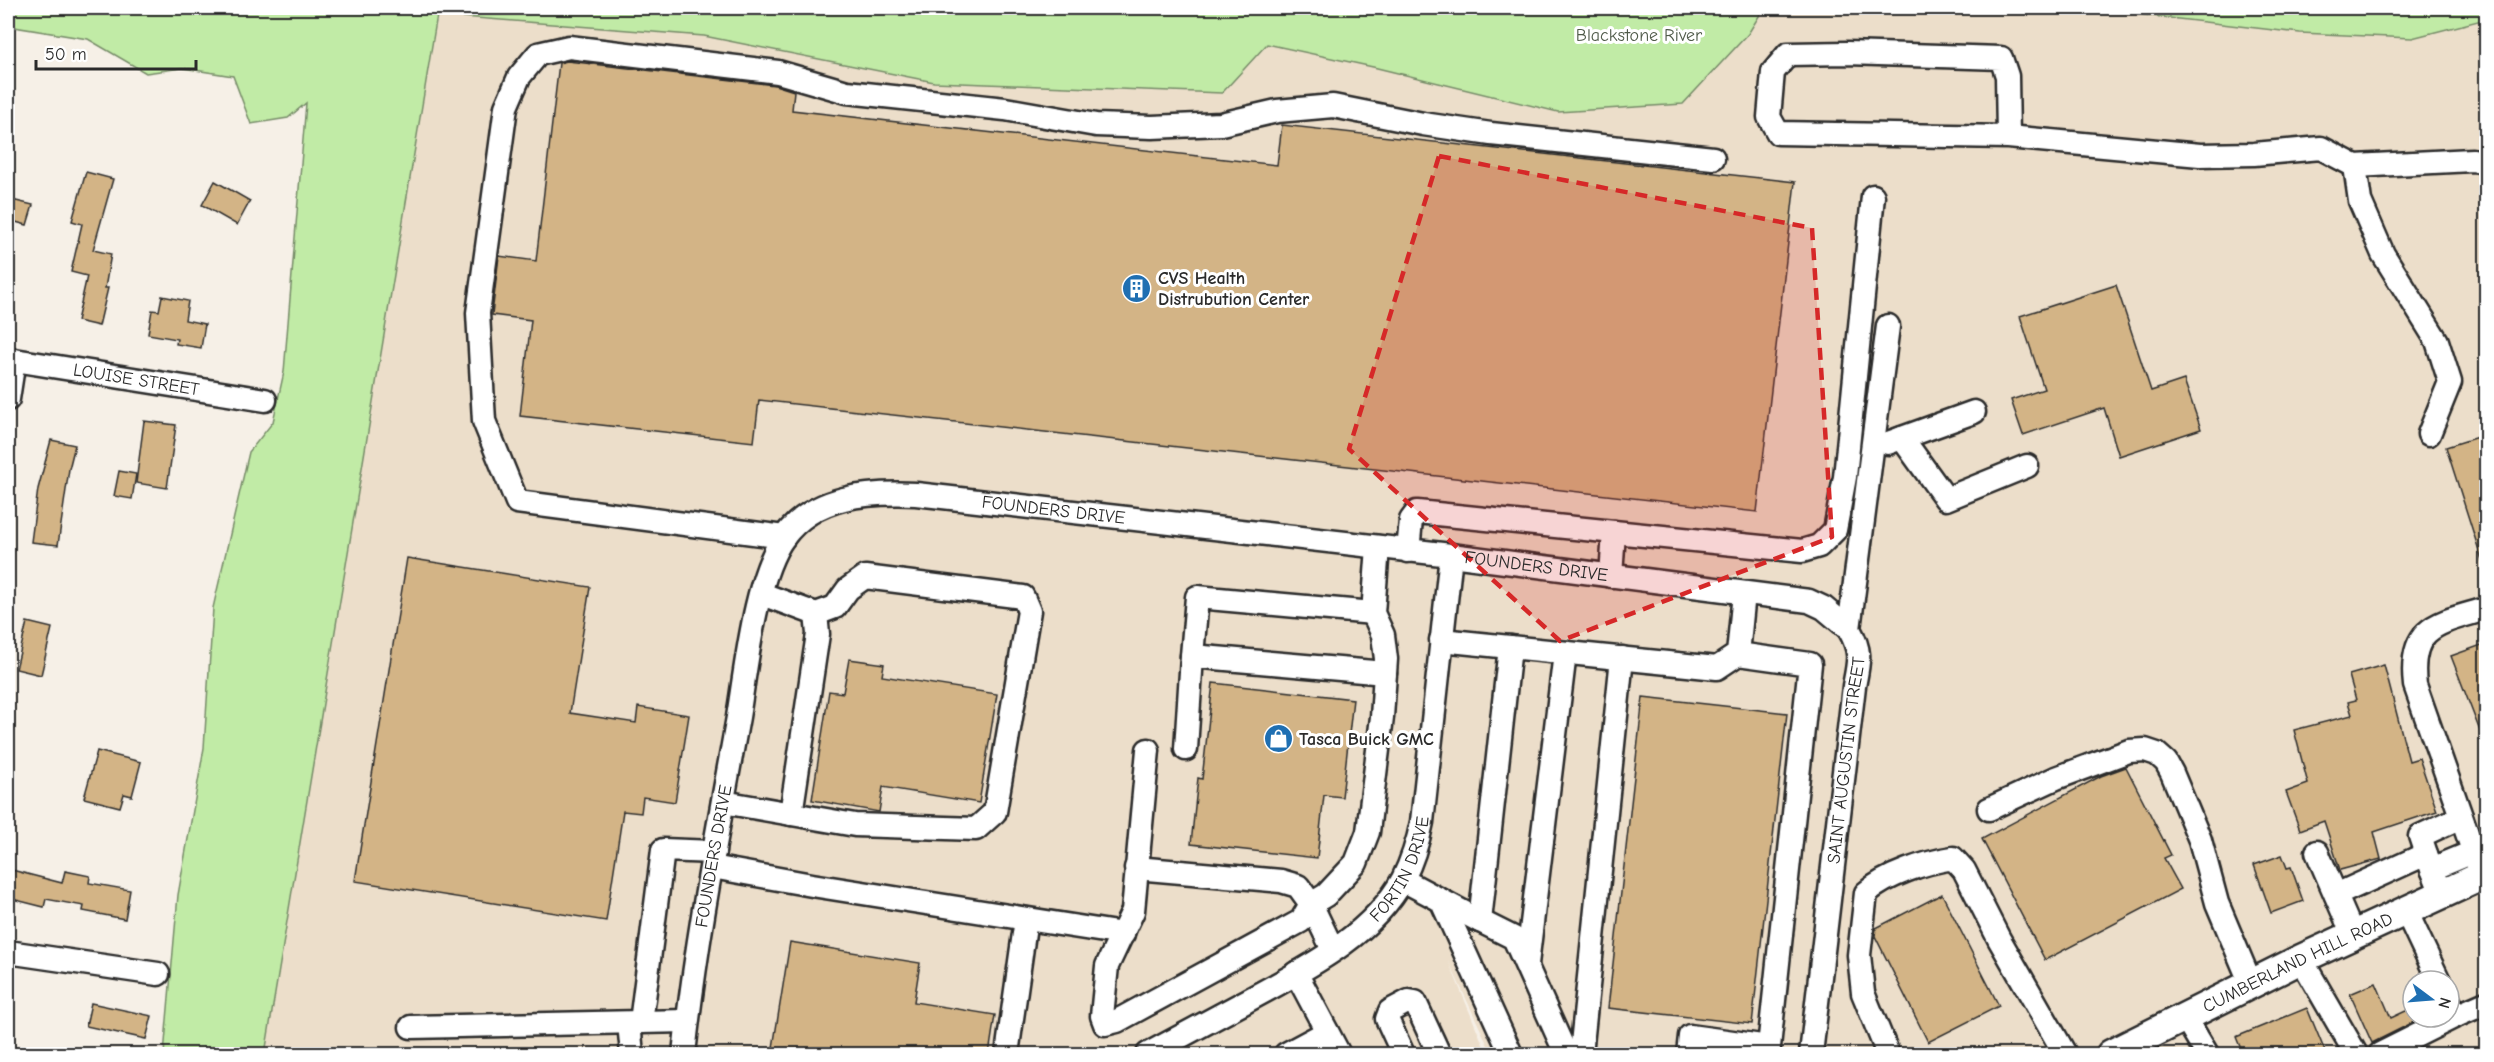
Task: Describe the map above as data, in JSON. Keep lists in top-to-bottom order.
{
  "streets": {
    "main road": ["CUMBERLAND HILL ROAD"],
    "street": [
      "LOUISE STREET",
      "FOUNDERS DRIVE",
      "SAINT AUGUSTIN STREET",
      "FORTIN DRIVE"
    ]
  },
  "crossings": [
    ["FOUNDERS DRIVE", "SAINT AUGUSTIN STREET"],
    ["FOUNDERS DRIVE", "FORTIN DRIVE"]
  ],
  "parks": ["Blackstone River"],
  "places": {
    "building": ["CVS Health Distrubution Center"],
    "shop": ["Tasca Buick GMC"]
  },
  "scale_bar": "50 m",
  "north": "right"
}
